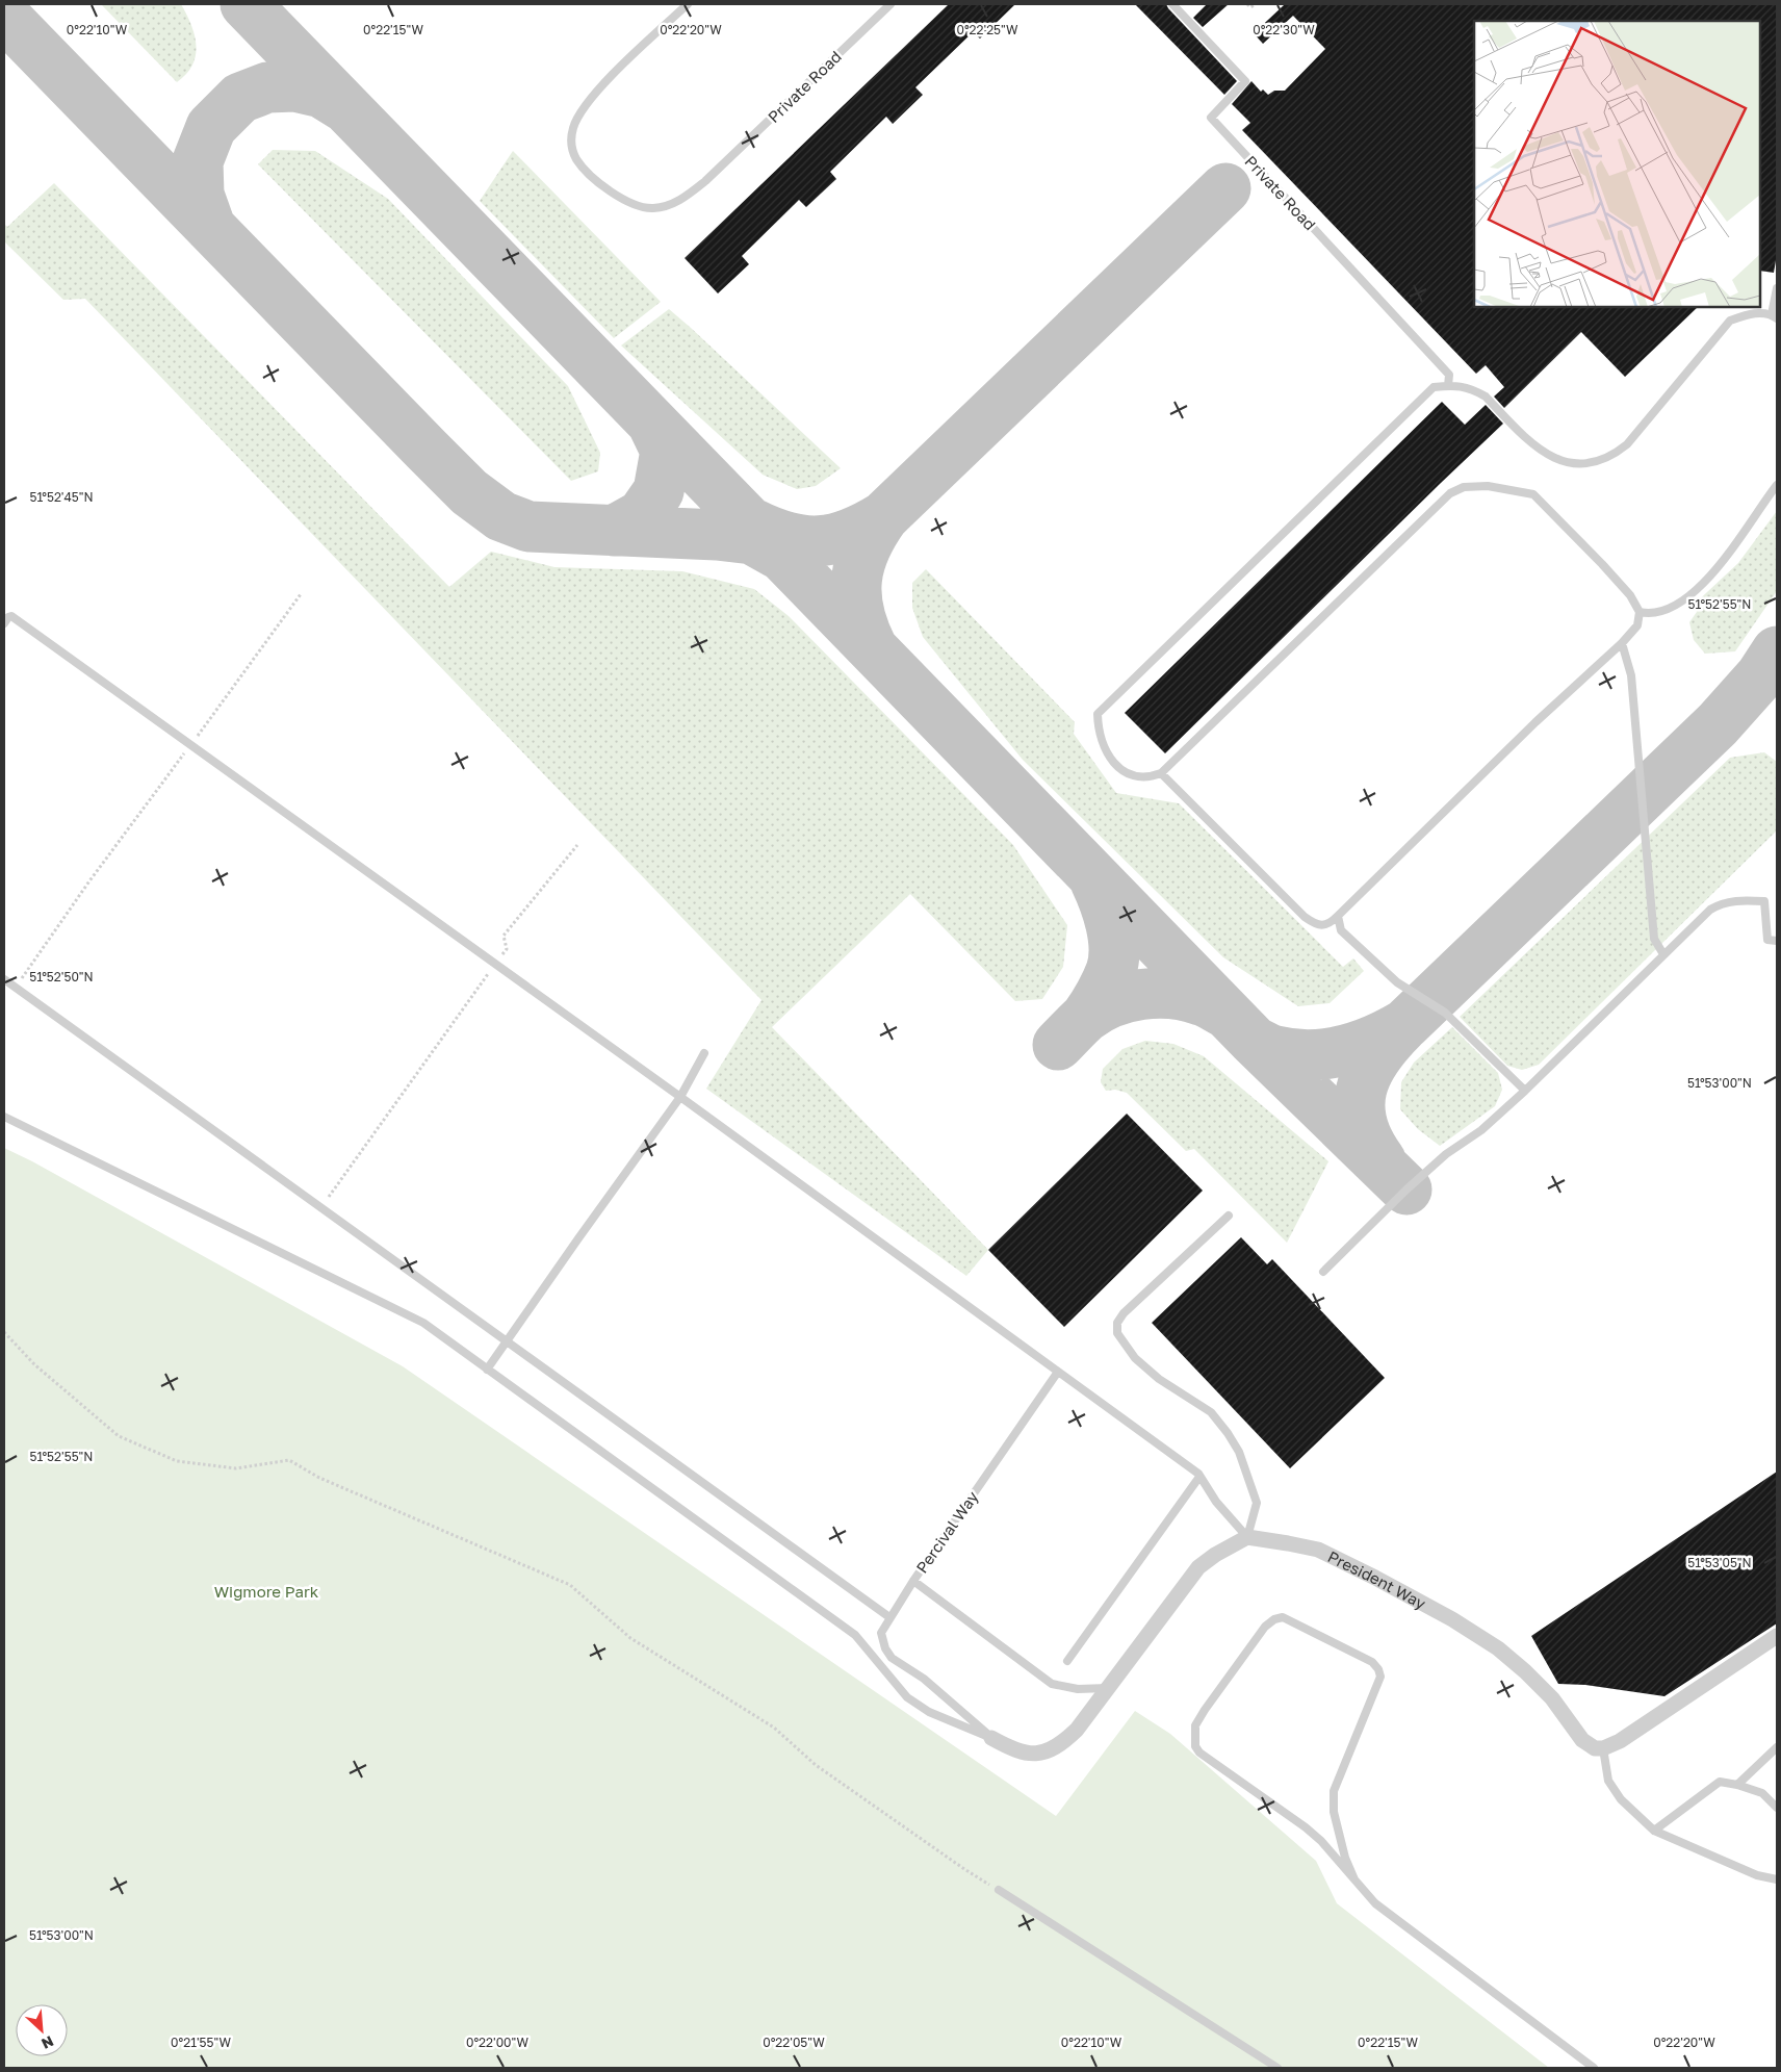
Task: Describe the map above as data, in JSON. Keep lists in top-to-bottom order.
{
  "streets": {
    "street": ["President Way"],
    "lane": ["Private Road", "Percival Way"]
  },
  "parks": ["Wigmore Park"],
  "north": "bottom right",
  "coordinates": [
    "0°22'10\"W",
    "0°22'15\"W",
    "0°22'20\"W",
    "0°22'30\"W",
    "0°22'25\"W",
    "51°52'45\"N",
    "51°52'55\"N",
    "51°52'50\"N",
    "51°53'00\"N",
    "51°53'05\"N",
    "0°21'55\"W",
    "0°22'00\"W",
    "0°22'05\"W"
  ]
}
